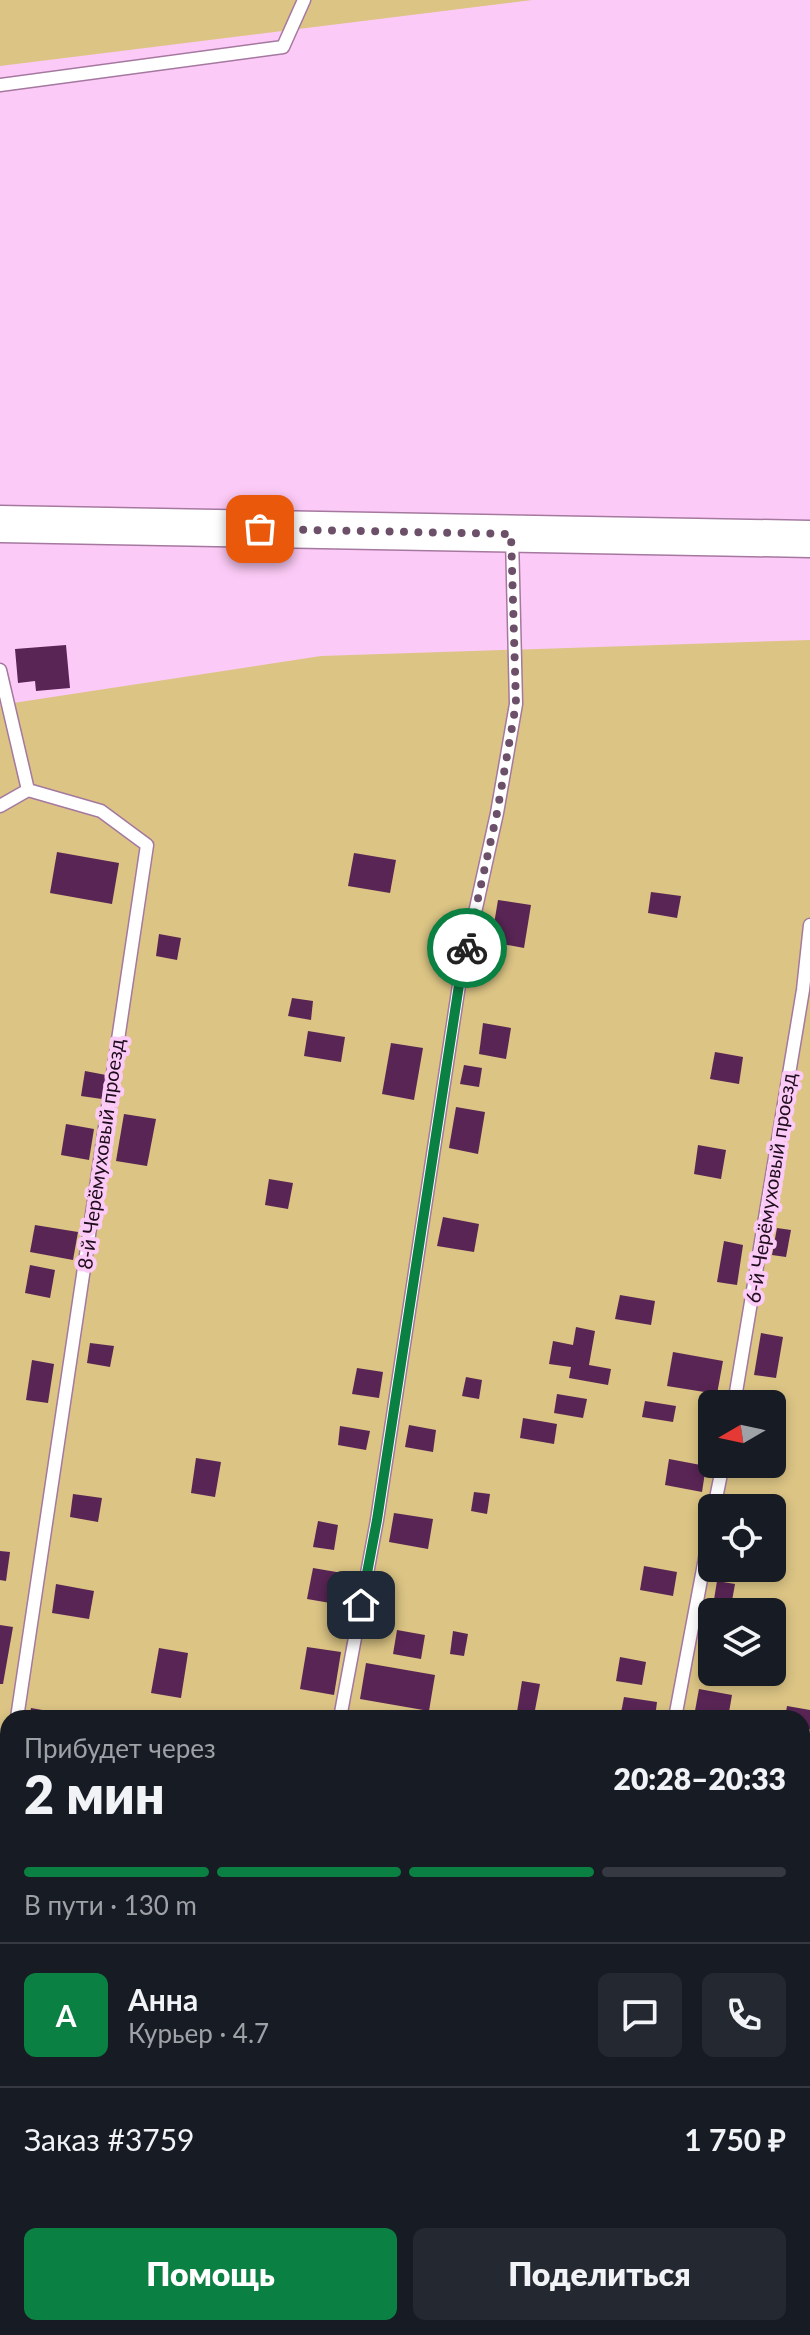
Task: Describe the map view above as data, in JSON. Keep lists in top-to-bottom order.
{
  "streets": {
    "lane": ["8-й Черёмуховый проезд", "6-й Черёмуховый проезд"]
  },
  "north": "left",
  "page": {
    "heading": ["2 мин", "Прибудет через", "20:28–20:33"],
    "panel": [
      "Анна",
      "Курьер · 4.7",
      "Заказ #3759",
      "1 750 ₽"
    ],
    "bar": "В пути · 130 m",
    "round": "А",
    "buttons": ["Помощь", "Поделиться"]
  }
}
